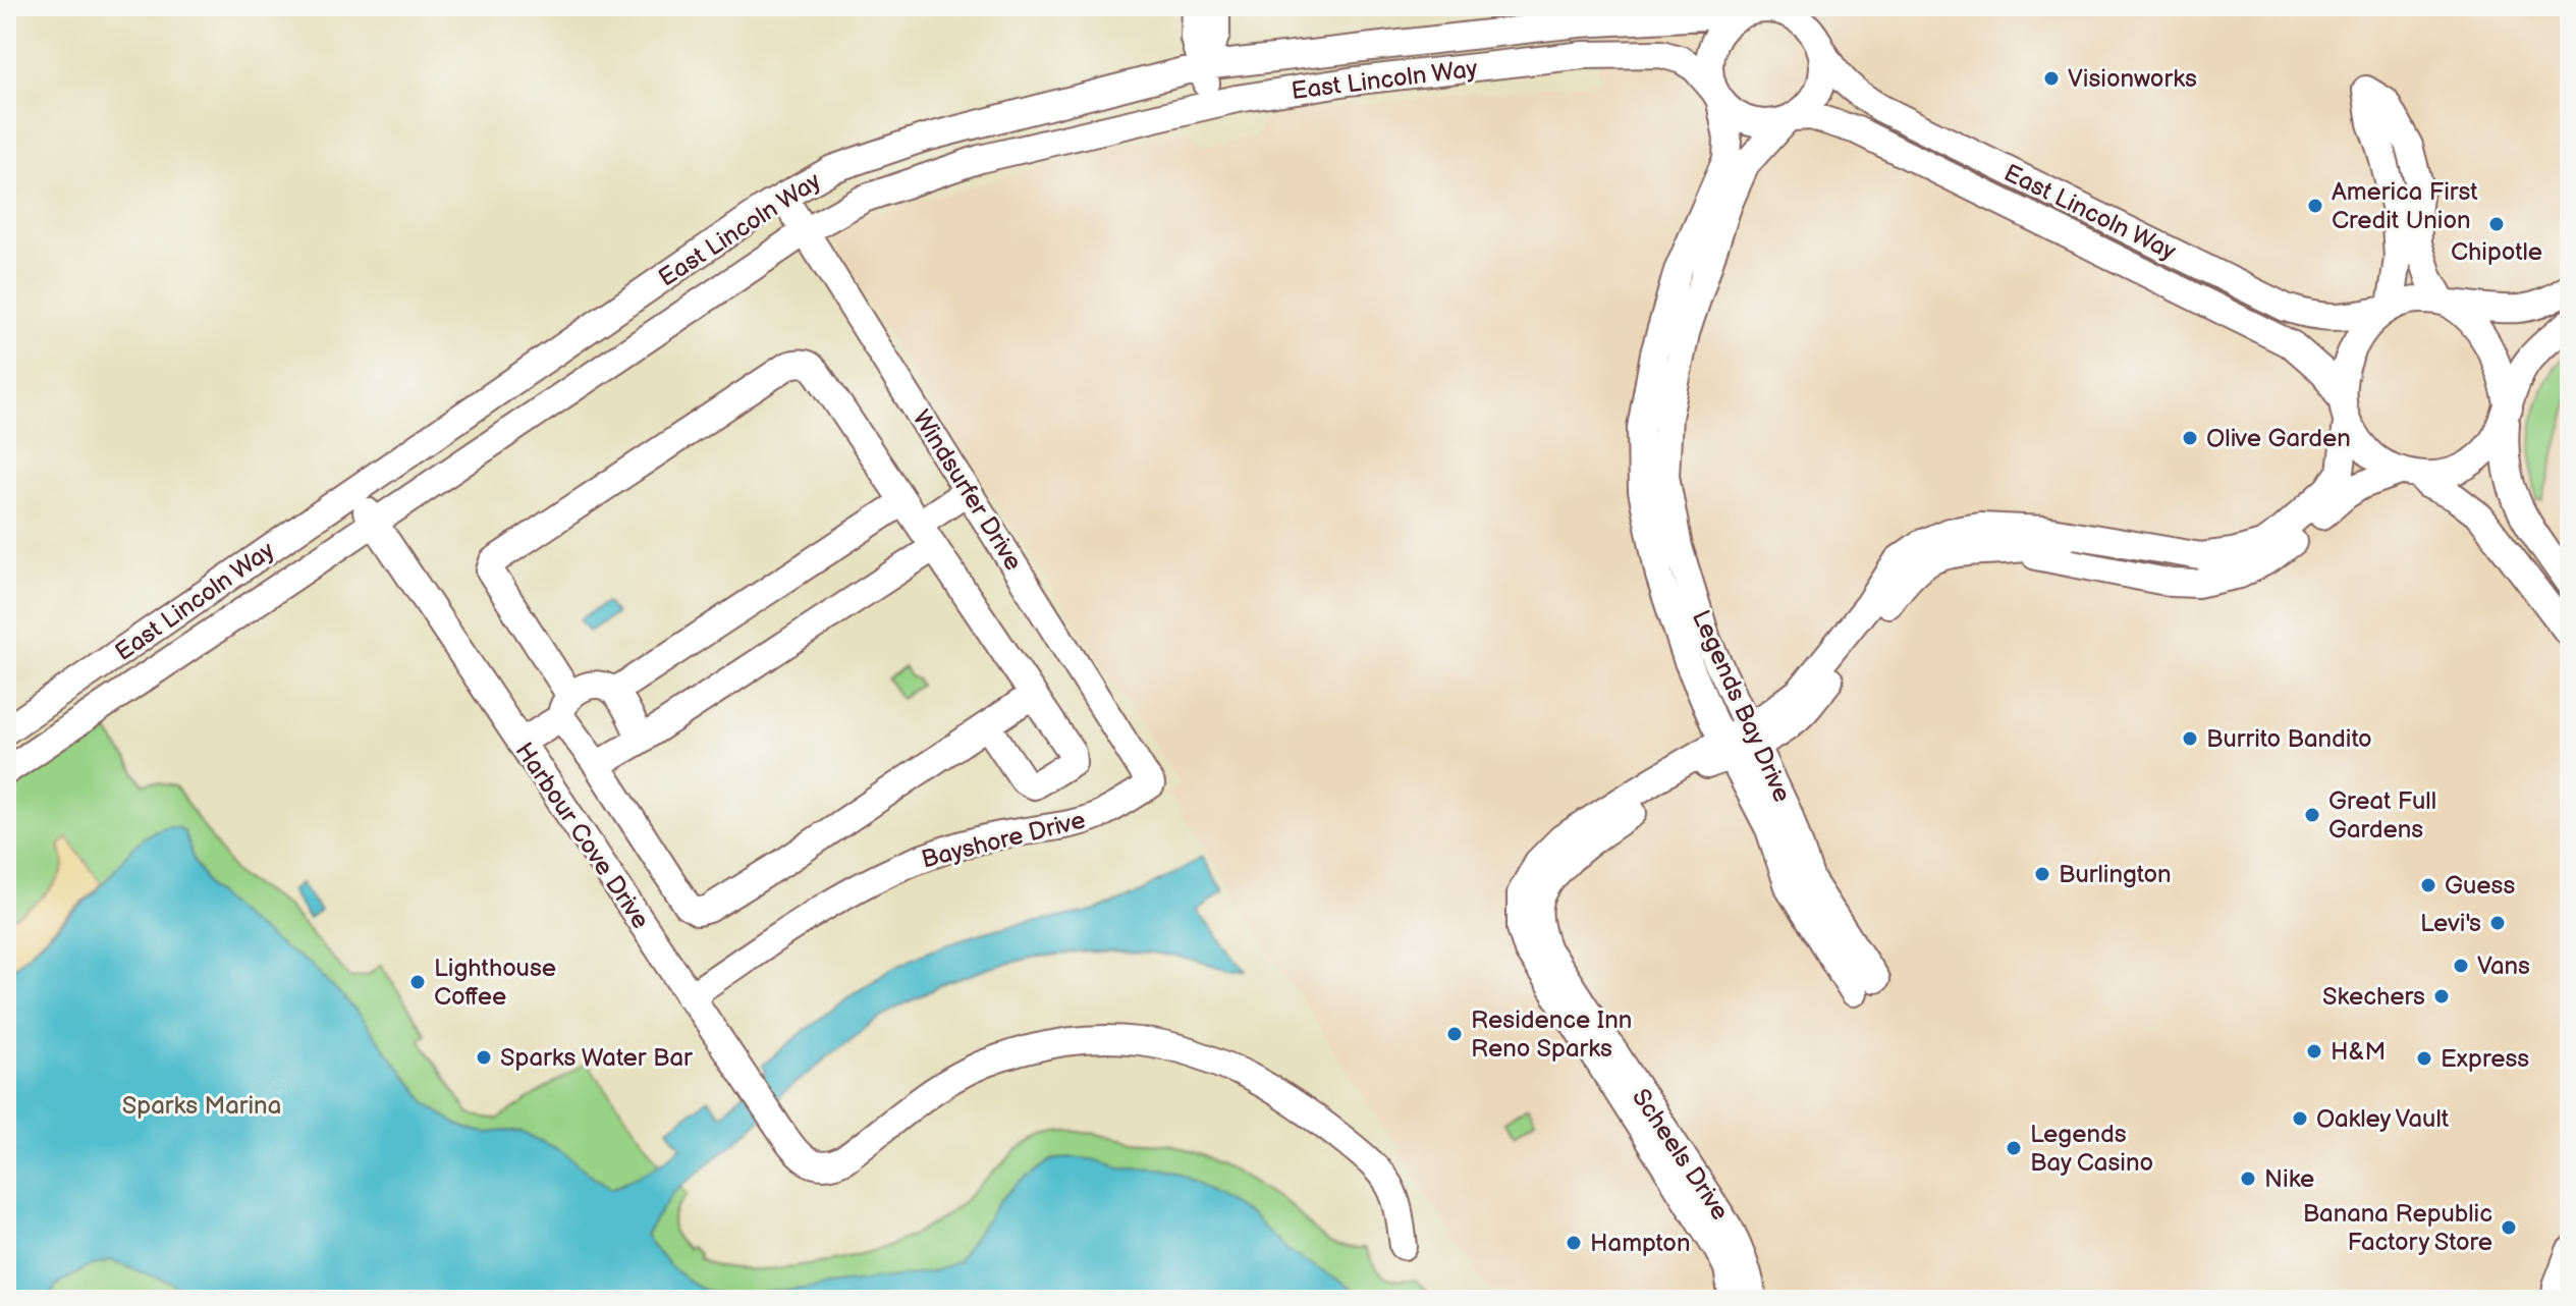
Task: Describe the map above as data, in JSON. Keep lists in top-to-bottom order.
{
  "streets": {
    "street": [
      "East Lincoln Way",
      "Windsurfer Drive",
      "Legends Bay Drive",
      "Harbour Cove Drive",
      "Bayshore Drive",
      "Scheels Drive"
    ]
  },
  "crossings": [
    ["East Lincoln Way", "Windsurfer Drive"],
    ["East Lincoln Way", "Legends Bay Drive"],
    ["East Lincoln Way", "Harbour Cove Drive"],
    ["Windsurfer Drive", "Bayshore Drive"],
    ["Legends Bay Drive", "Scheels Drive"],
    ["Harbour Cove Drive", "Bayshore Drive"]
  ],
  "parks": ["Sparks Marina"],
  "places": [
    "Visionworks",
    "America First Credit Union",
    "Chipotle",
    "Olive Garden",
    "Burrito Bandito",
    "Great Full Gardens",
    "Burlington",
    "Guess",
    "Levi's",
    "Vans",
    "Lighthouse Coffee",
    "Skechers",
    "Residence Inn Reno Sparks",
    "H&M",
    "Sparks Water Bar",
    "Express",
    "Oakley Vault",
    "Legends Bay Casino",
    "Nike",
    "Banana Republic Factory Store",
    "Hampton"
  ]
}
